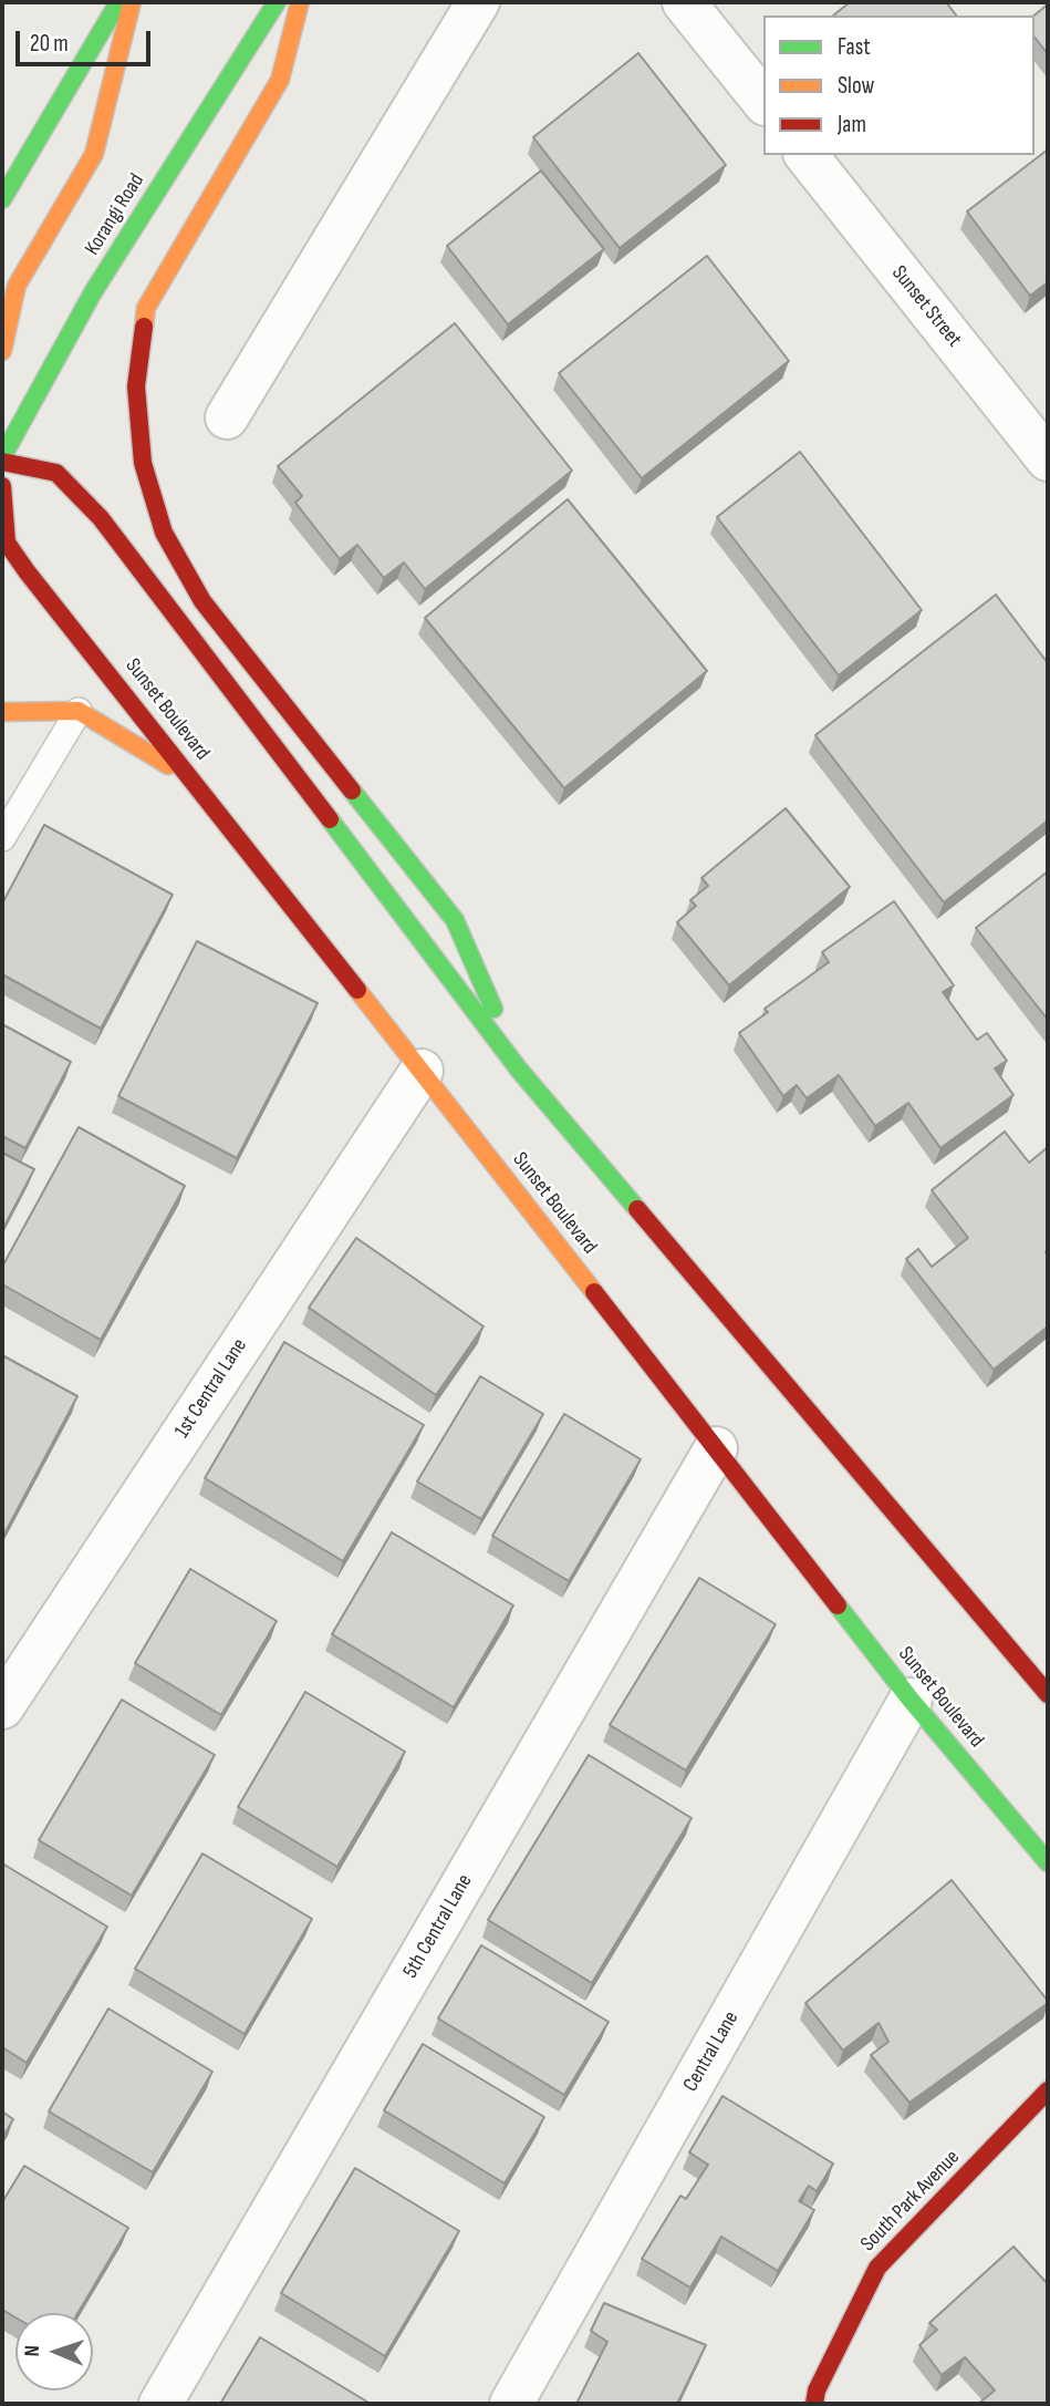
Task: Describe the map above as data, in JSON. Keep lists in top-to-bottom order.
{
  "streets": {
    "main road": ["Korangi Road", "Sunset Boulevard", "South Park Avenue"],
    "street": [
      "Sunset Street",
      "1st Central Lane",
      "5th Central Lane",
      "Central Lane"
    ]
  },
  "crossings": [
    ["Sunset Boulevard", "1st Central Lane"],
    ["Sunset Boulevard", "5th Central Lane"],
    ["Sunset Boulevard", "Central Lane"]
  ],
  "legend": ["Fast", "Slow", "Jam"],
  "scale_bar": "20 m",
  "north": "left"
}
